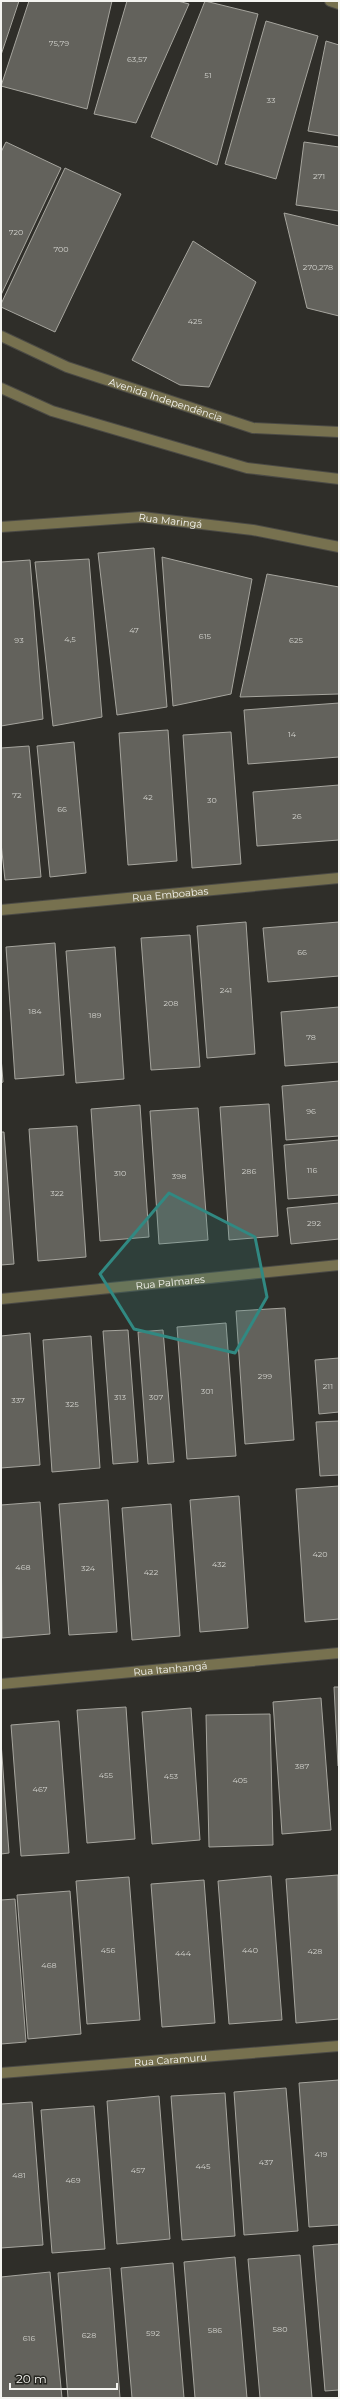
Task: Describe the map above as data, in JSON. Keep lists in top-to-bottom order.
{
  "streets": {
    "street": [
      "Avenida Independência",
      "Rua Maringá",
      "Rua Emboabas",
      "Rua Palmares",
      "Rua Itanhangá",
      "Rua Caramuru"
    ]
  },
  "house_numbers": [
    "75,79",
    "63,57",
    "51",
    "33",
    "271",
    "720",
    "700",
    "270,278",
    "425",
    "47",
    "615",
    "4,5",
    "93",
    "625",
    "14",
    "72",
    "42",
    "30",
    "66",
    "26",
    "66",
    "241",
    "208",
    "184",
    "189",
    "78",
    "96",
    "116",
    "286",
    "310",
    "398",
    "322",
    "292",
    "299",
    "211",
    "301",
    "313",
    "307",
    "337",
    "325",
    "420",
    "432",
    "468",
    "324",
    "422",
    "387",
    "455",
    "453",
    "405",
    "467",
    "456",
    "440",
    "428",
    "444",
    "468",
    "419",
    "437",
    "445",
    "457",
    "481",
    "469",
    "580",
    "586",
    "592",
    "628",
    "616"
  ],
  "scale_bar": "20 m"
}
